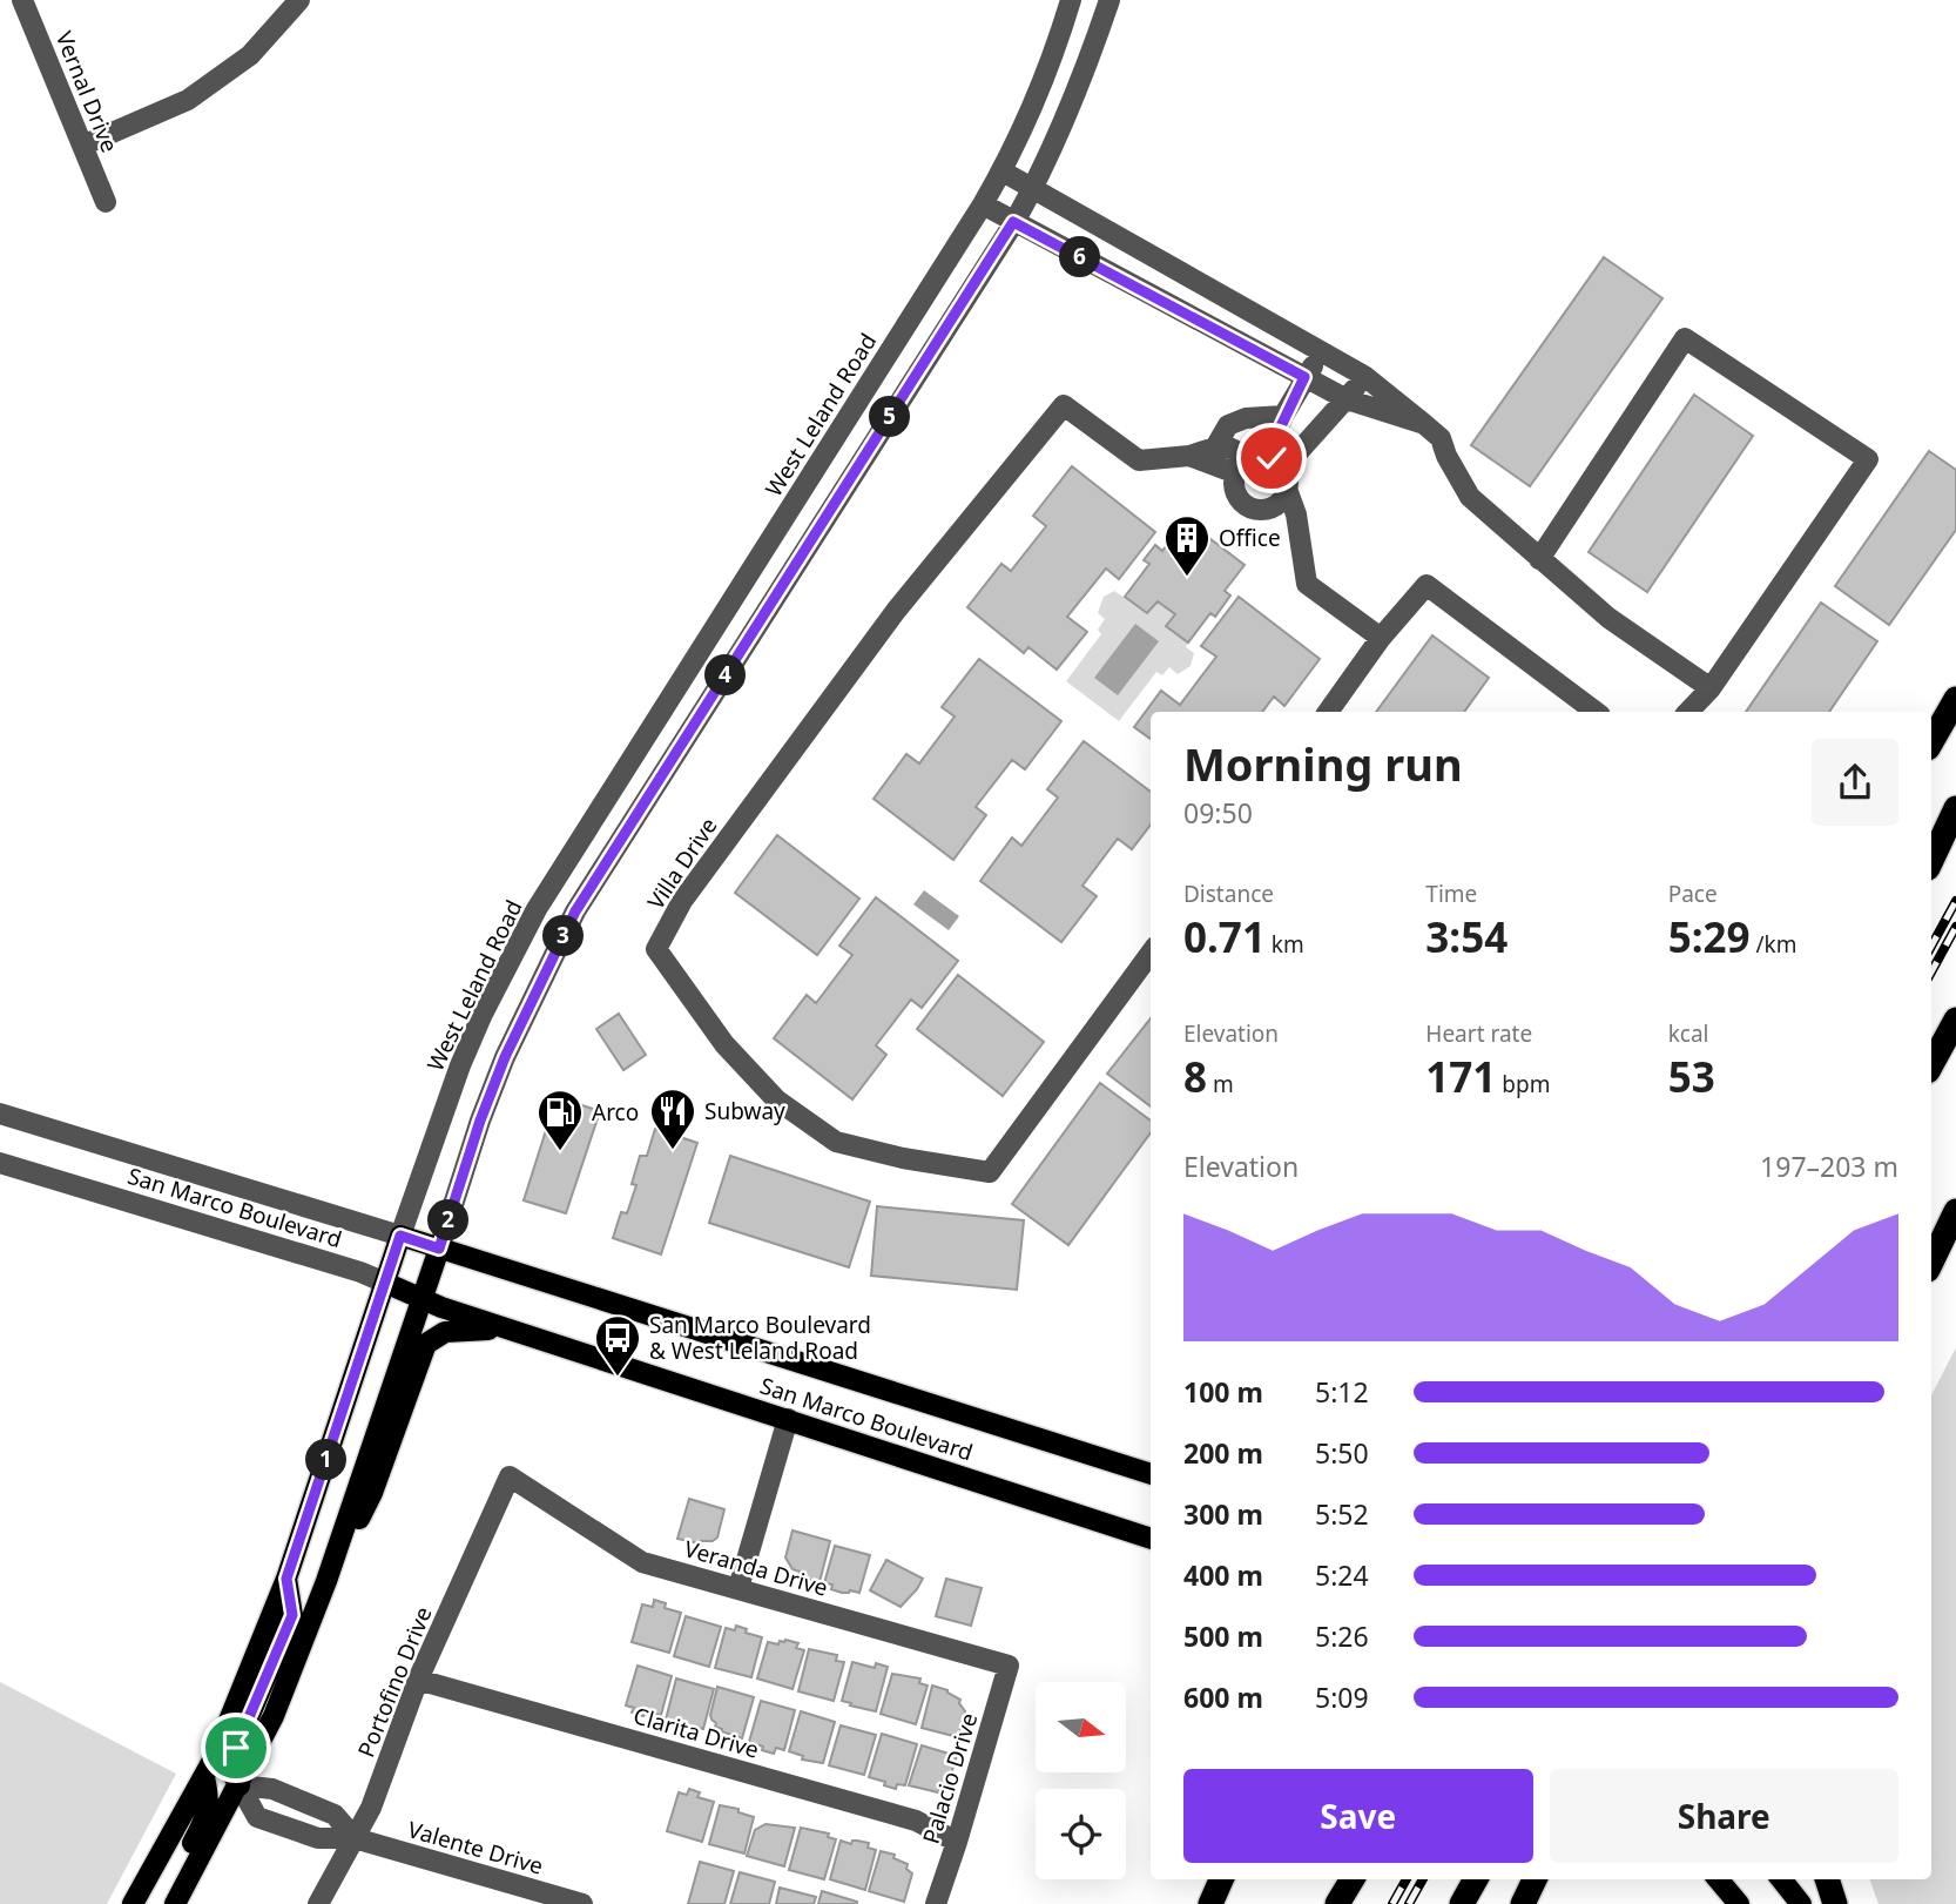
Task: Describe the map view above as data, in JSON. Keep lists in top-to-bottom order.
{
  "streets": {
    "main road": ["West Leland Road", "San Marco Boulevard"],
    "street": [
      "Vernal Drive",
      "Villa Drive",
      "Veranda Drive",
      "Portofino Drive",
      "Clarita Drive",
      "Palacio Drive",
      "Valente Drive"
    ]
  },
  "crossings": [
    ["West Leland Road", "San Marco Boulevard"],
    ["Veranda Drive", "Portofino Drive"],
    ["Veranda Drive", "Palacio Drive"],
    ["Portofino Drive", "Clarita Drive"],
    ["Portofino Drive", "Valente Drive"],
    ["Clarita Drive", "Palacio Drive"]
  ],
  "places": {
    "building": ["Office"],
    "restaurant": ["Subway"],
    "fuel station": ["Arco"],
    "bus stop": ["San Marco Boulevard & West Leland Road"]
  },
  "north": "right",
  "page": {
    "pins": [
      "6",
      "5",
      "4",
      "3",
      "2",
      "1"
    ],
    "heading": ["Morning run", "09:50"],
    "stats": [
      ["Distance", "0.71 km"],
      ["Time", "3:54"],
      ["Pace", "5:29 /km"],
      ["Elevation", "8 m"],
      ["Heart rate", "171 bpm"],
      ["kcal", "53"]
    ],
    "chart": ["Elevation", "197–203 m"],
    "list": [
      {
        "name": "100 m",
        "note": "5:12"
      },
      {
        "name": "200 m",
        "note": "5:50"
      },
      {
        "name": "300 m",
        "note": "5:52"
      },
      {
        "name": "400 m",
        "note": "5:24"
      },
      {
        "name": "500 m",
        "note": "5:26"
      },
      {
        "name": "600 m",
        "note": "5:09"
      }
    ],
    "buttons": ["Save", "Share"]
  }
}
